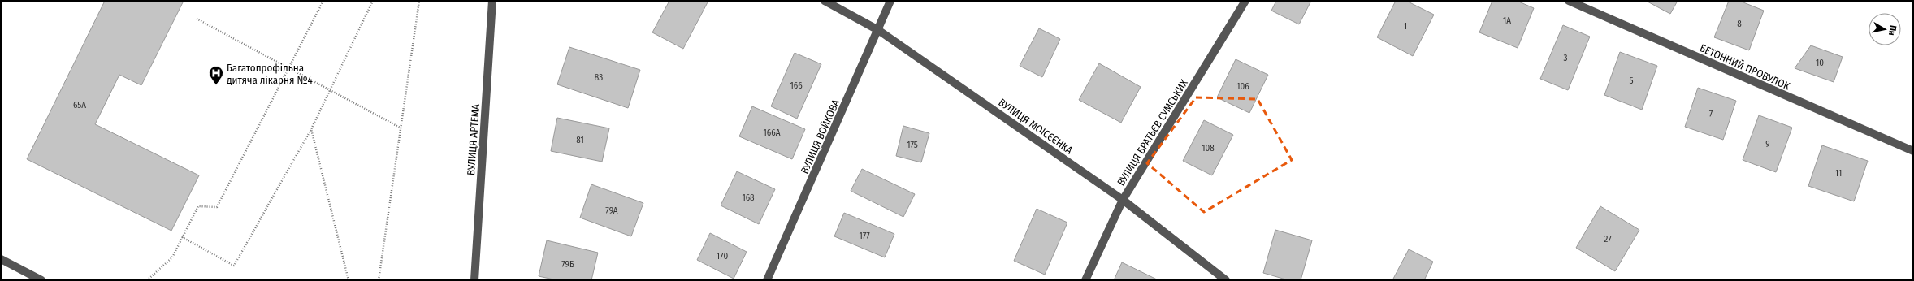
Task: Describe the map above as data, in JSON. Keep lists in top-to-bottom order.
{
  "streets": {
    "street": [
      "БЕТОННИЙ ПРОВУЛОК",
      "ВУЛИЦЯ МОІСЄЄНКА",
      "ВУЛИЦЯ БРАТЬЄВ СУМСЬКИХ",
      "ВУЛИЦЯ ВОЙКОВА",
      "ВУЛИЦЯ АРТЕМА"
    ]
  },
  "crossings": [
    ["ВУЛИЦЯ МОІСЄЄНКА", "ВУЛИЦЯ БРАТЬЄВ СУМСЬКИХ"],
    ["ВУЛИЦЯ МОІСЄЄНКА", "ВУЛИЦЯ ВОЙКОВА"]
  ],
  "places": {
    "hospital": ["Багатопрофільна дитяча лікарня №4"]
  },
  "house_numbers": [
    "1А",
    "8",
    "1",
    "3",
    "10",
    "83",
    "5",
    "166",
    "106",
    "65А",
    "7",
    "166А",
    "81",
    "9",
    "175",
    "108",
    "11",
    "168",
    "79А",
    "177",
    "27",
    "170",
    "79Б"
  ],
  "north": "right"
}
